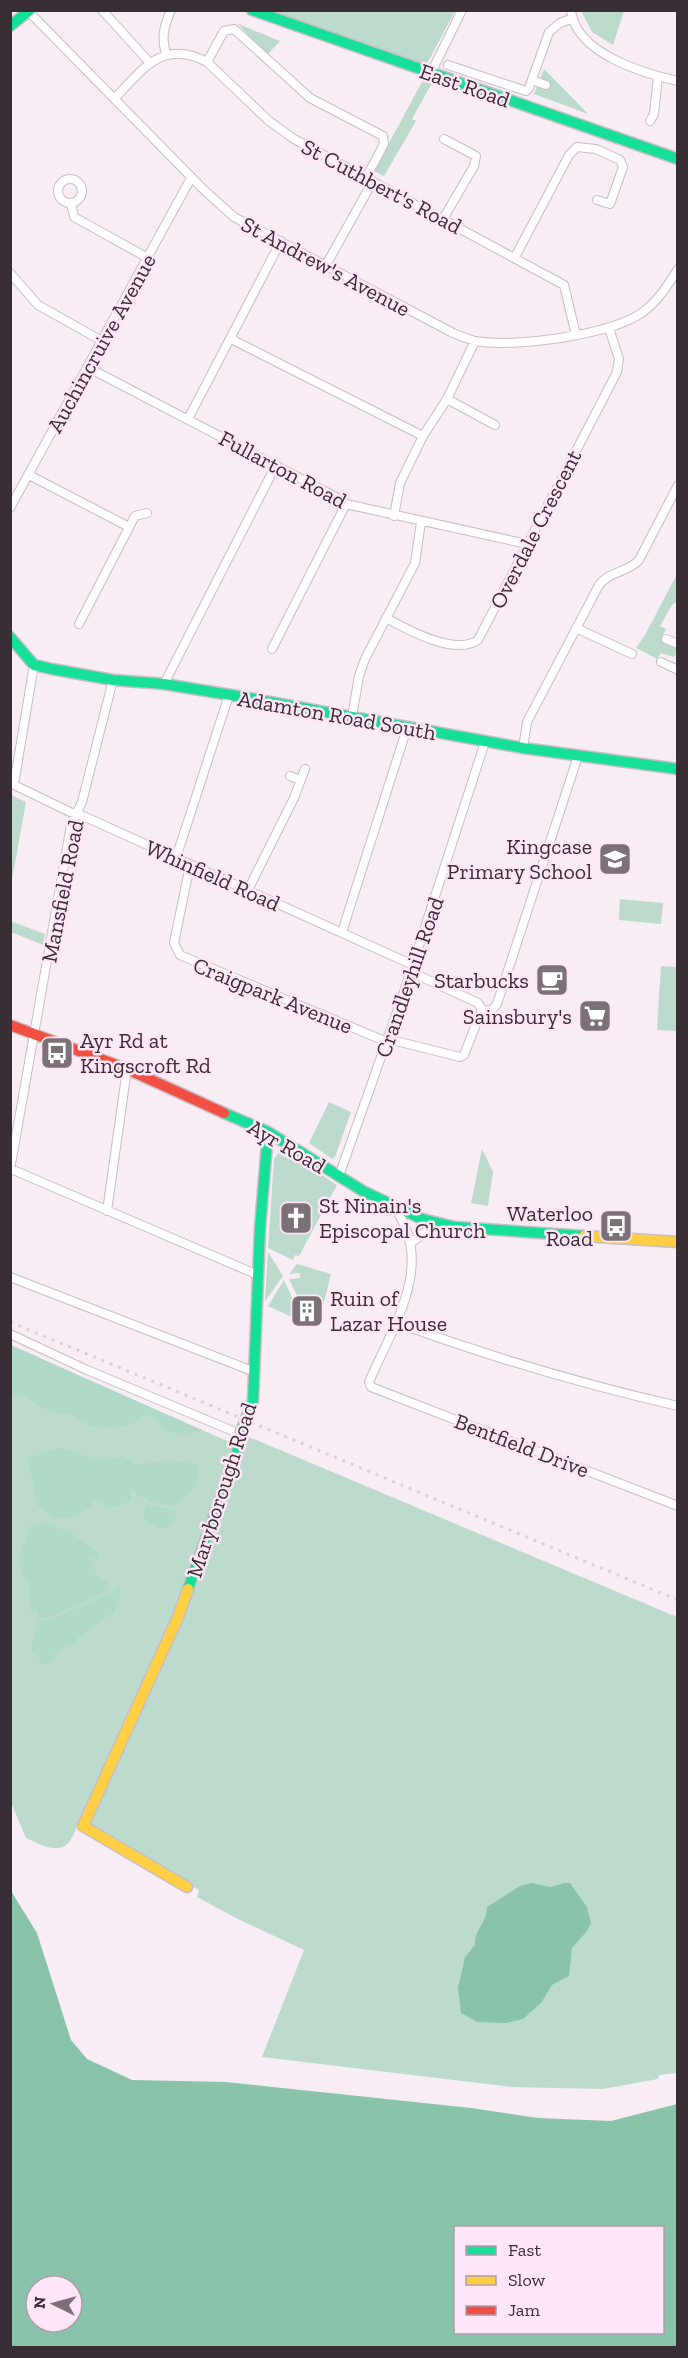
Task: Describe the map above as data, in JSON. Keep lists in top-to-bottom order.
{
  "streets": {
    "street": [
      "East Road",
      "St Cuthbert's Road",
      "St Andrew's Avenue",
      "Auchincruive Avenue",
      "Fullarton Road",
      "Overdale Crescent",
      "Adamton Road South",
      "Whinfield Road",
      "Mansfield Road",
      "Crandleyhill Road",
      "Craigpark Avenue",
      "Ayr Road",
      "Bentfield Drive",
      "Maryborough Road"
    ]
  },
  "crossings": [
    ["St Cuthbert's Road", "St Andrew's Avenue"],
    ["St Andrew's Avenue", "Auchincruive Avenue"],
    ["St Andrew's Avenue", "Overdale Crescent"],
    ["Auchincruive Avenue", "Fullarton Road"],
    ["Fullarton Road", "Overdale Crescent"],
    ["Adamton Road South", "Mansfield Road"],
    ["Adamton Road South", "Crandleyhill Road"],
    ["Whinfield Road", "Mansfield Road"],
    ["Whinfield Road", "Crandleyhill Road"],
    ["Whinfield Road", "Craigpark Avenue"],
    ["Mansfield Road", "Ayr Road"],
    ["Crandleyhill Road", "Craigpark Avenue"],
    ["Crandleyhill Road", "Ayr Road"],
    ["Ayr Road", "Maryborough Road"]
  ],
  "places": {
    "school or university": ["Kingcase Primary School"],
    "cafe": ["Starbucks"],
    "supermarket": ["Sainsbury's"],
    "bus stop": ["Ayr Rd at Kingscroft Rd", "Waterloo Road"],
    "church": ["St Ninain's Episcopal Church"],
    "building": ["Ruin of Lazar House"]
  },
  "legend": ["Fast", "Slow", "Jam"],
  "north": "left"
}
